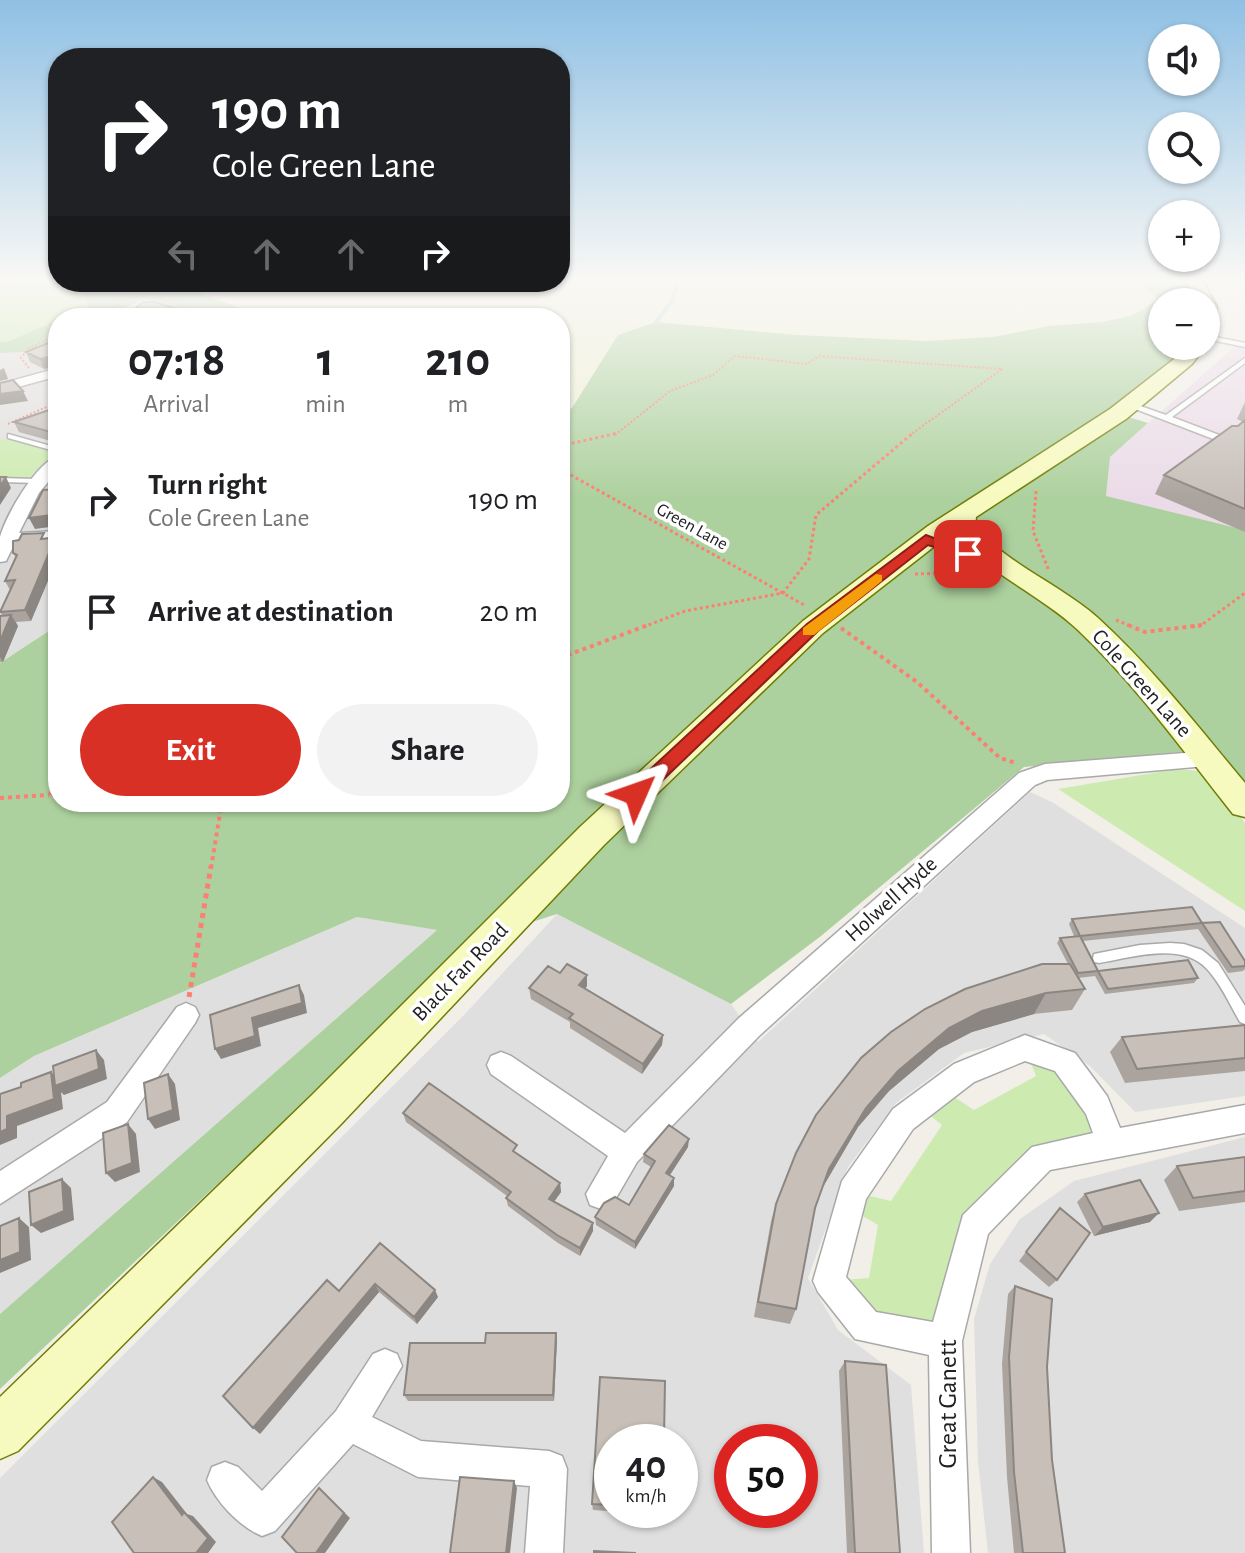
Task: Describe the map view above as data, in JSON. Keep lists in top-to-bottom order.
{
  "streets": {
    "main road": ["Cole Green Lane", "Black Fan Road"],
    "street": ["Holwell Hyde", "Great Ganett"],
    "path": ["Green Lane"]
  },
  "crossings": [
    ["Cole Green Lane", "Holwell Hyde"],
    ["Cole Green Lane", "Black Fan Road"]
  ],
  "page": {
    "map_buttons": ["+", "−"],
    "turn": ["190 m", "Cole Green Lane"],
    "eta": [
      "07:18",
      "Arrival",
      "1",
      "min",
      "210",
      "m"
    ],
    "list": [
      {
        "name": "Turn right",
        "note": "Cole Green Lane",
        "value": "190 m"
      },
      {
        "name": "Arrive at destination",
        "value": "20 m"
      }
    ],
    "buttons": ["Exit", "Share"],
    "speed": "40 km/h",
    "limit": "50"
  }
}
